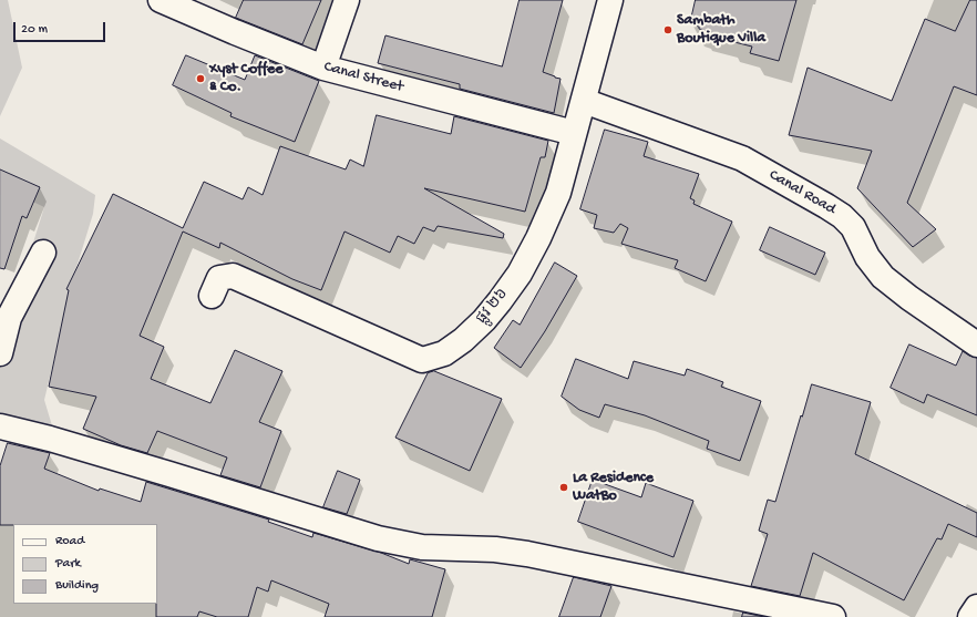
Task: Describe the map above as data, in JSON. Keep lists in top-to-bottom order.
{
  "streets": {
    "street": ["Canal Street", "Canal Road", "ផ្លូវ ២៦"]
  },
  "crossings": [
    ["Canal Street", "ផ្លូវ ២៦"],
    ["Canal Road", "ផ្លូវ ២៦"]
  ],
  "places": ["Sambath Boutique Villa", "Xyst Coffee & Co.", "La Residence WatBo"],
  "legend": ["Road", "Park", "Building"],
  "scale_bar": "20 m"
}
